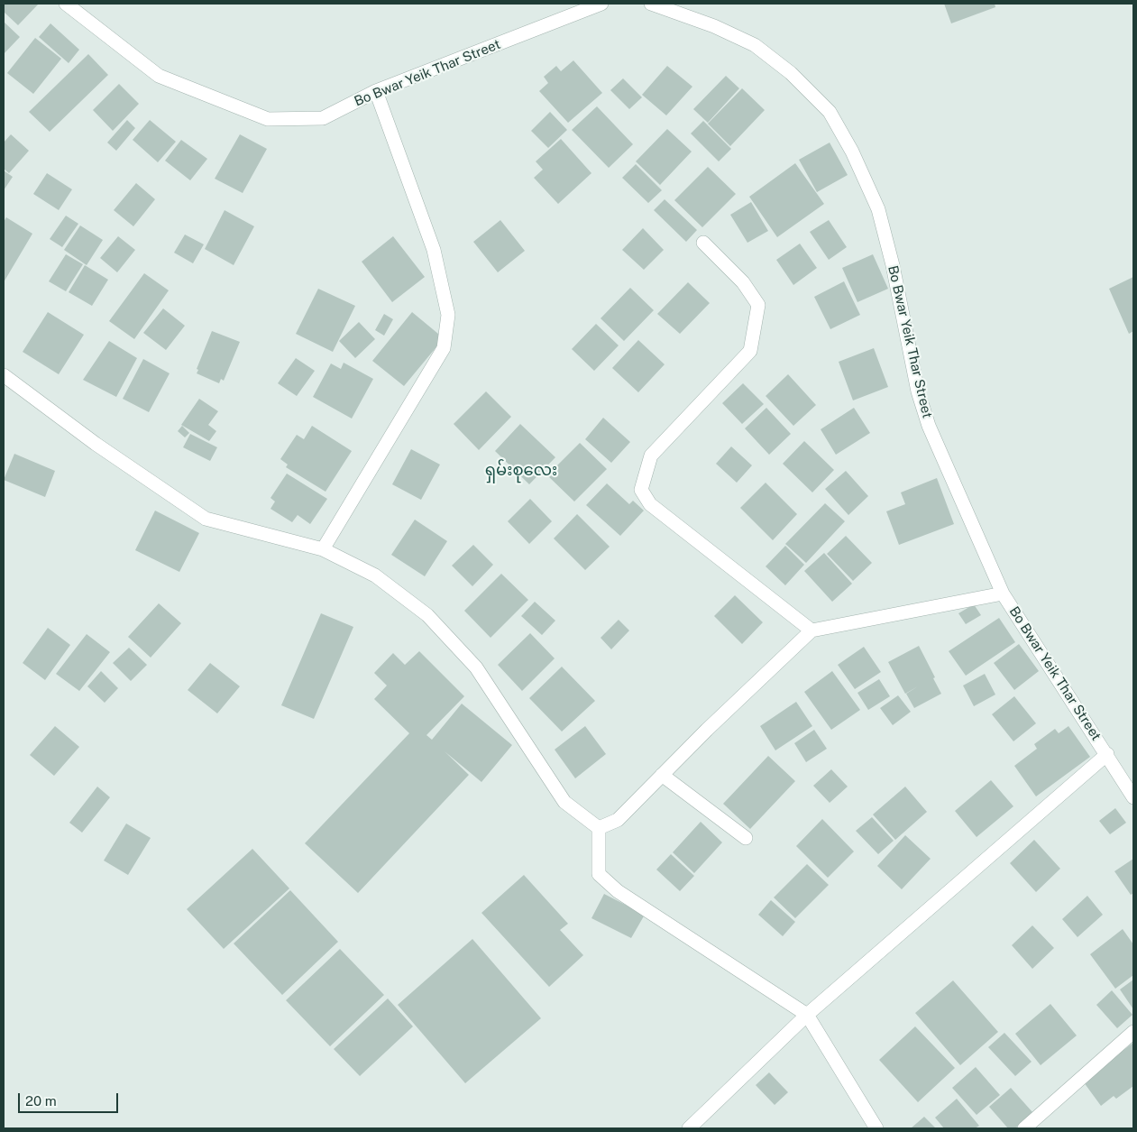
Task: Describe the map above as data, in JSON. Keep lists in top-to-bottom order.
{
  "streets": {
    "street": ["Bo Bwar Yeik Thar Street"]
  },
  "districts": ["ရှမ်းစုလေး"],
  "scale_bar": "20 m"
}
